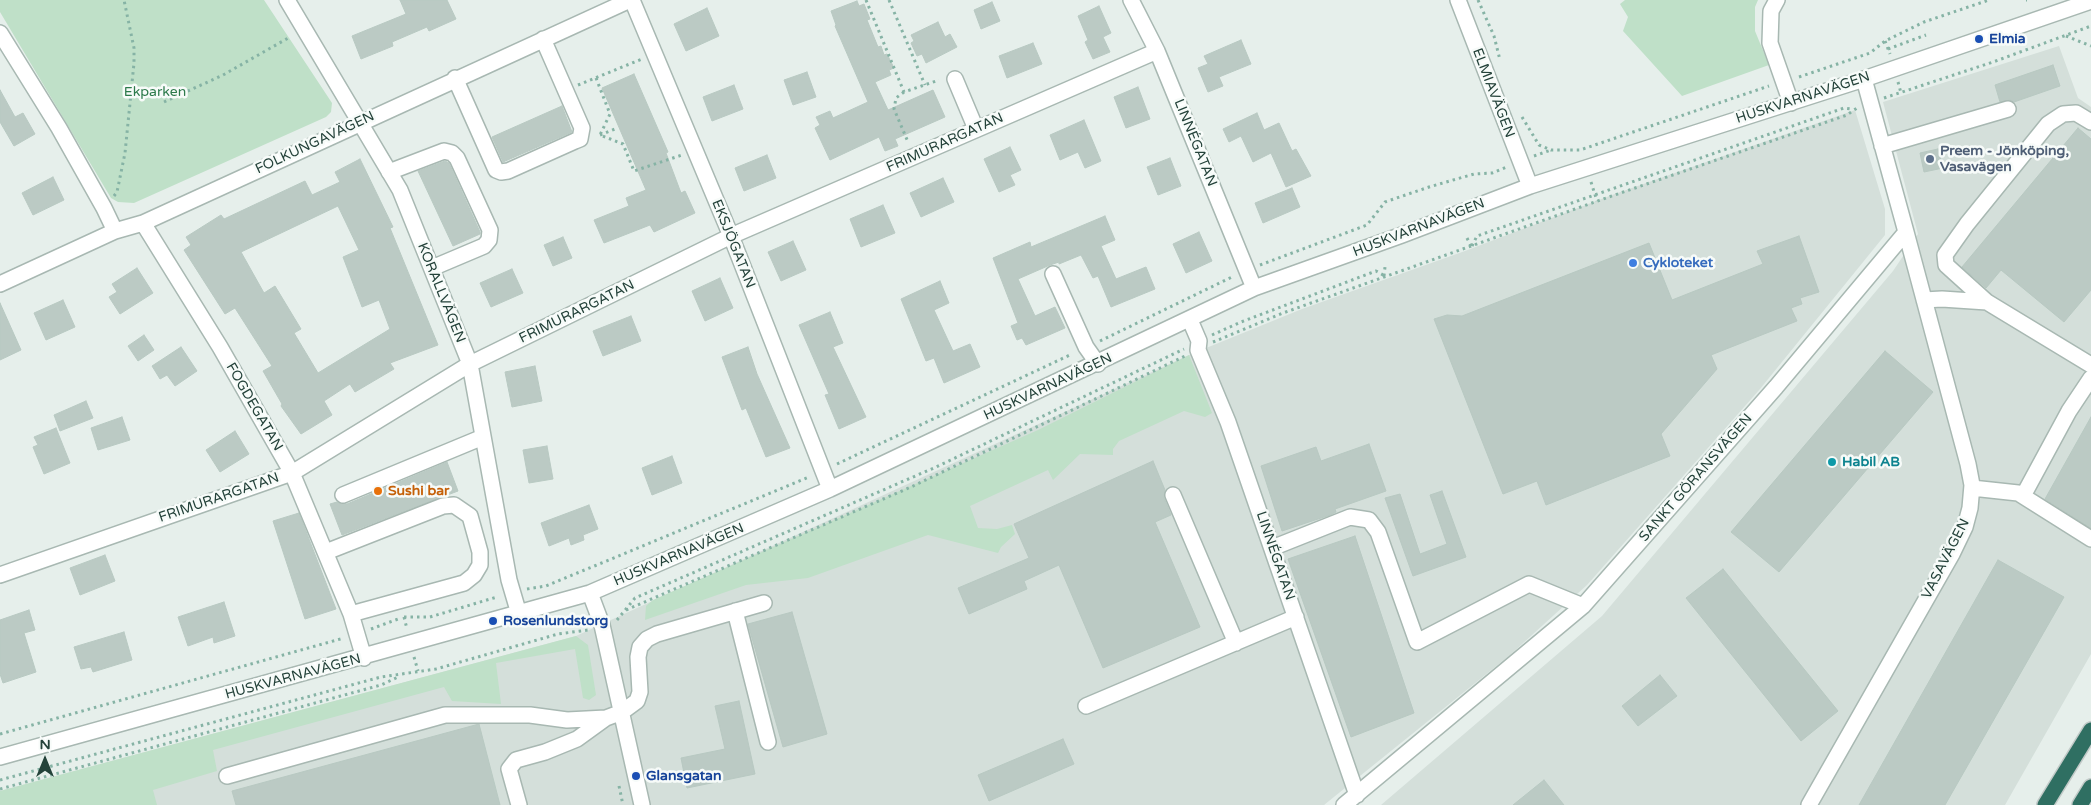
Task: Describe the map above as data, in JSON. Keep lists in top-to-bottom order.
{
  "streets": {
    "street": [
      "ELMIAVÄGEN",
      "HUSKVARNAVÄGEN",
      "FOLKUNGAVÄGEN",
      "FRIMURARGATAN",
      "LINNÉGATAN",
      "EKSJÖGATAN",
      "KORALLVÄGEN",
      "FOGDEGATAN",
      "SANKT GÖRANSVÄGEN",
      "VASAVÄGEN"
    ]
  },
  "crossings": [
    ["ELMIAVÄGEN", "HUSKVARNAVÄGEN"],
    ["HUSKVARNAVÄGEN", "LINNÉGATAN"],
    ["HUSKVARNAVÄGEN", "EKSJÖGATAN"],
    ["HUSKVARNAVÄGEN", "KORALLVÄGEN"],
    ["HUSKVARNAVÄGEN", "FOGDEGATAN"],
    ["FOLKUNGAVÄGEN", "EKSJÖGATAN"],
    ["FOLKUNGAVÄGEN", "KORALLVÄGEN"],
    ["FOLKUNGAVÄGEN", "FOGDEGATAN"],
    ["FRIMURARGATAN", "LINNÉGATAN"],
    ["FRIMURARGATAN", "EKSJÖGATAN"],
    ["FRIMURARGATAN", "KORALLVÄGEN"],
    ["FRIMURARGATAN", "FOGDEGATAN"],
    ["LINNÉGATAN", "SANKT GÖRANSVÄGEN"],
    ["SANKT GÖRANSVÄGEN", "VASAVÄGEN"]
  ],
  "parks": ["Ekparken"],
  "places": [
    "Elmia",
    "Preem - Jönköping, Vasavägen",
    "Cykloteket",
    "Habil AB",
    "Sushi bar",
    "Rosenlundstorg",
    "Glansgatan"
  ],
  "north": "top"
}
